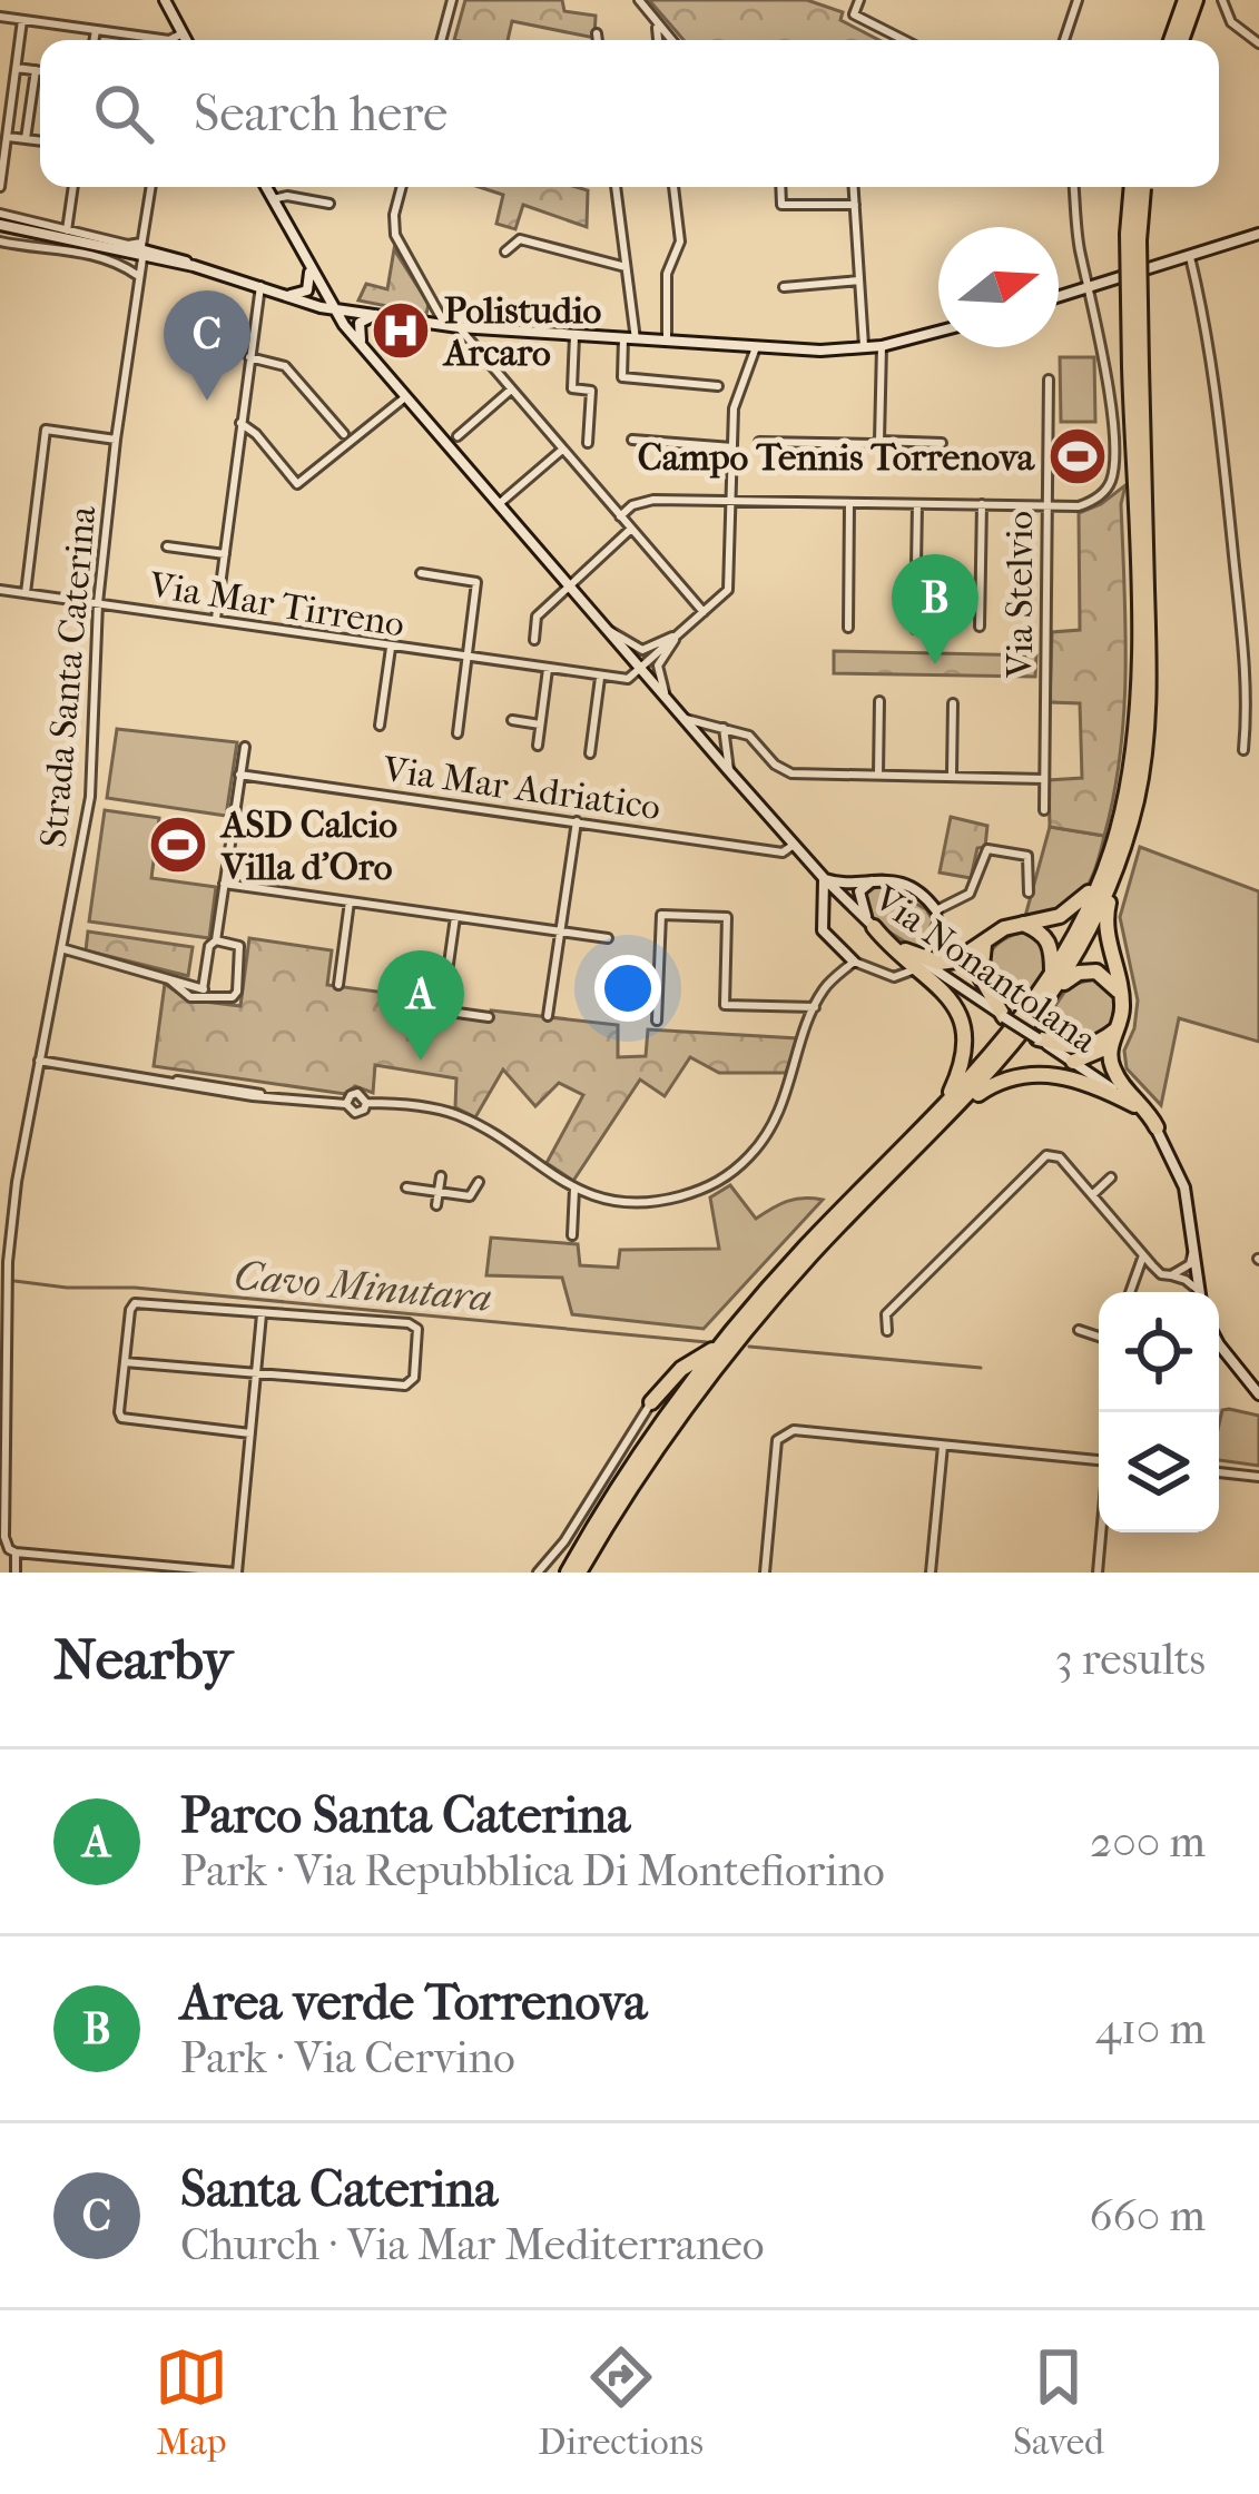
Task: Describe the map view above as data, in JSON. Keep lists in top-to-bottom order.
{
  "streets": {
    "main road": ["Via Nonantolana"],
    "street": [
      "Via Stelvio",
      "Via Mar Tirreno",
      "Strada Santa Caterina",
      "Via Mar Adriatico"
    ]
  },
  "crossings": [
    ["Via Mar Tirreno", "Strada Santa Caterina"],
    ["Via Mar Tirreno", "Via Nonantolana"],
    ["Via Mar Adriatico", "Via Nonantolana"]
  ],
  "water": ["Cavo Minutara"],
  "places": {
    "hospital": ["Polistudio Arcaro"],
    "sports": ["Campo Tennis Torrenova", "ASD Calcio Villa d'Oro"]
  },
  "north": "right",
  "page": {
    "search": "Search here",
    "pins": ["C", "B", "A"],
    "heading": ["Nearby", "3 results"],
    "list": [
      {
        "mark": "A",
        "name": "Parco Santa Caterina",
        "note": "Park · Via Repubblica Di Montefiorino",
        "value": "200 m"
      },
      {
        "mark": "B",
        "name": "Area verde Torrenova",
        "note": "Park · Via Cervino",
        "value": "410 m"
      },
      {
        "mark": "C",
        "name": "Santa Caterina",
        "note": "Church · Via Mar Mediterraneo",
        "value": "660 m"
      }
    ],
    "nav": ["Map", "Directions", "Saved"]
  }
}
